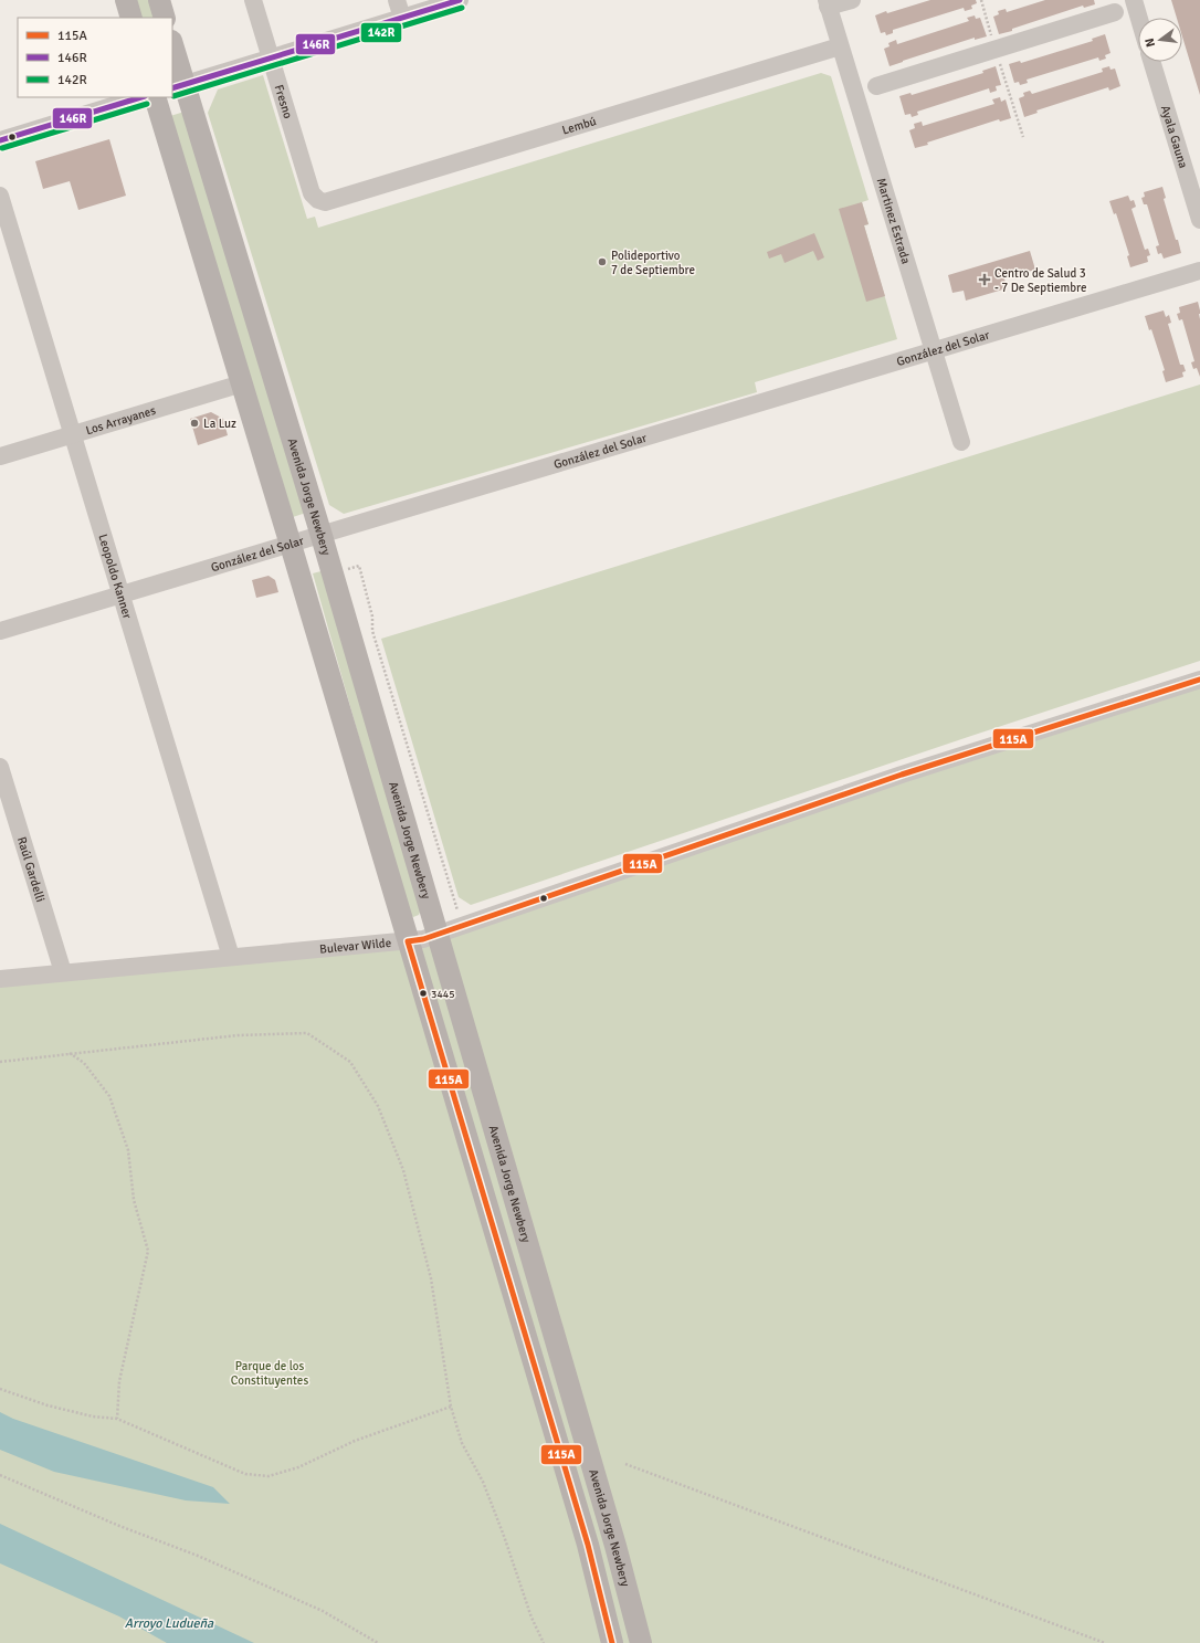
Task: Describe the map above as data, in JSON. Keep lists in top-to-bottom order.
{
  "streets": {
    "main road": ["Avenida Jorge Newbery"],
    "street": [
      "Fresno",
      "Lembú",
      "Ayala Gauna",
      "Martinez Estrada",
      "González del Solar",
      "Los Arrayanes",
      "Leopoldo Kanner",
      "Raúl Gardelli",
      "Bulevar Wilde"
    ]
  },
  "crossings": [
    ["Fresno", "Lembú"],
    ["Lembú", "Martinez Estrada"],
    ["Martinez Estrada", "González del Solar"],
    ["González del Solar", "Avenida Jorge Newbery"],
    ["González del Solar", "Leopoldo Kanner"],
    ["Los Arrayanes", "Avenida Jorge Newbery"],
    ["Los Arrayanes", "Leopoldo Kanner"],
    ["Avenida Jorge Newbery", "Bulevar Wilde"],
    ["Leopoldo Kanner", "Bulevar Wilde"],
    ["Raúl Gardelli", "Bulevar Wilde"]
  ],
  "water": ["Arroyo Ludueña"],
  "parks": ["Parque de los Constituyentes"],
  "places": {
    "other": ["Polideportivo 7 de Septiembre", "La Luz", "3445"],
    "health": ["Centro de Salud 3 - 7 De Septiembre"]
  },
  "lines": ["transit line 146R", "transit line 142R", "transit line 115A"],
  "legend": ["115A", "146R", "142R"],
  "north": "left"
}
